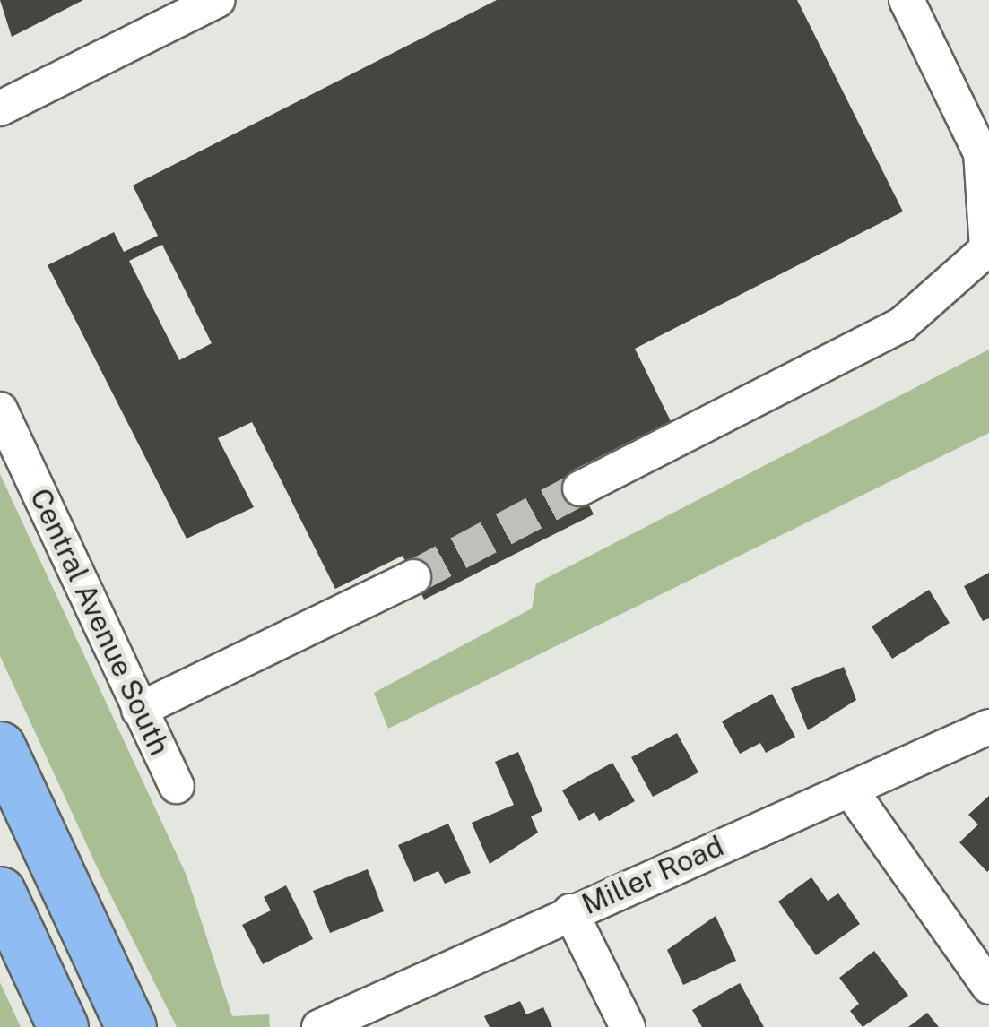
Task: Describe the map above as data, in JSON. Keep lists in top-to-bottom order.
{
  "streets": {
    "street": ["Central Avenue South", "Miller Road"]
  }
}
